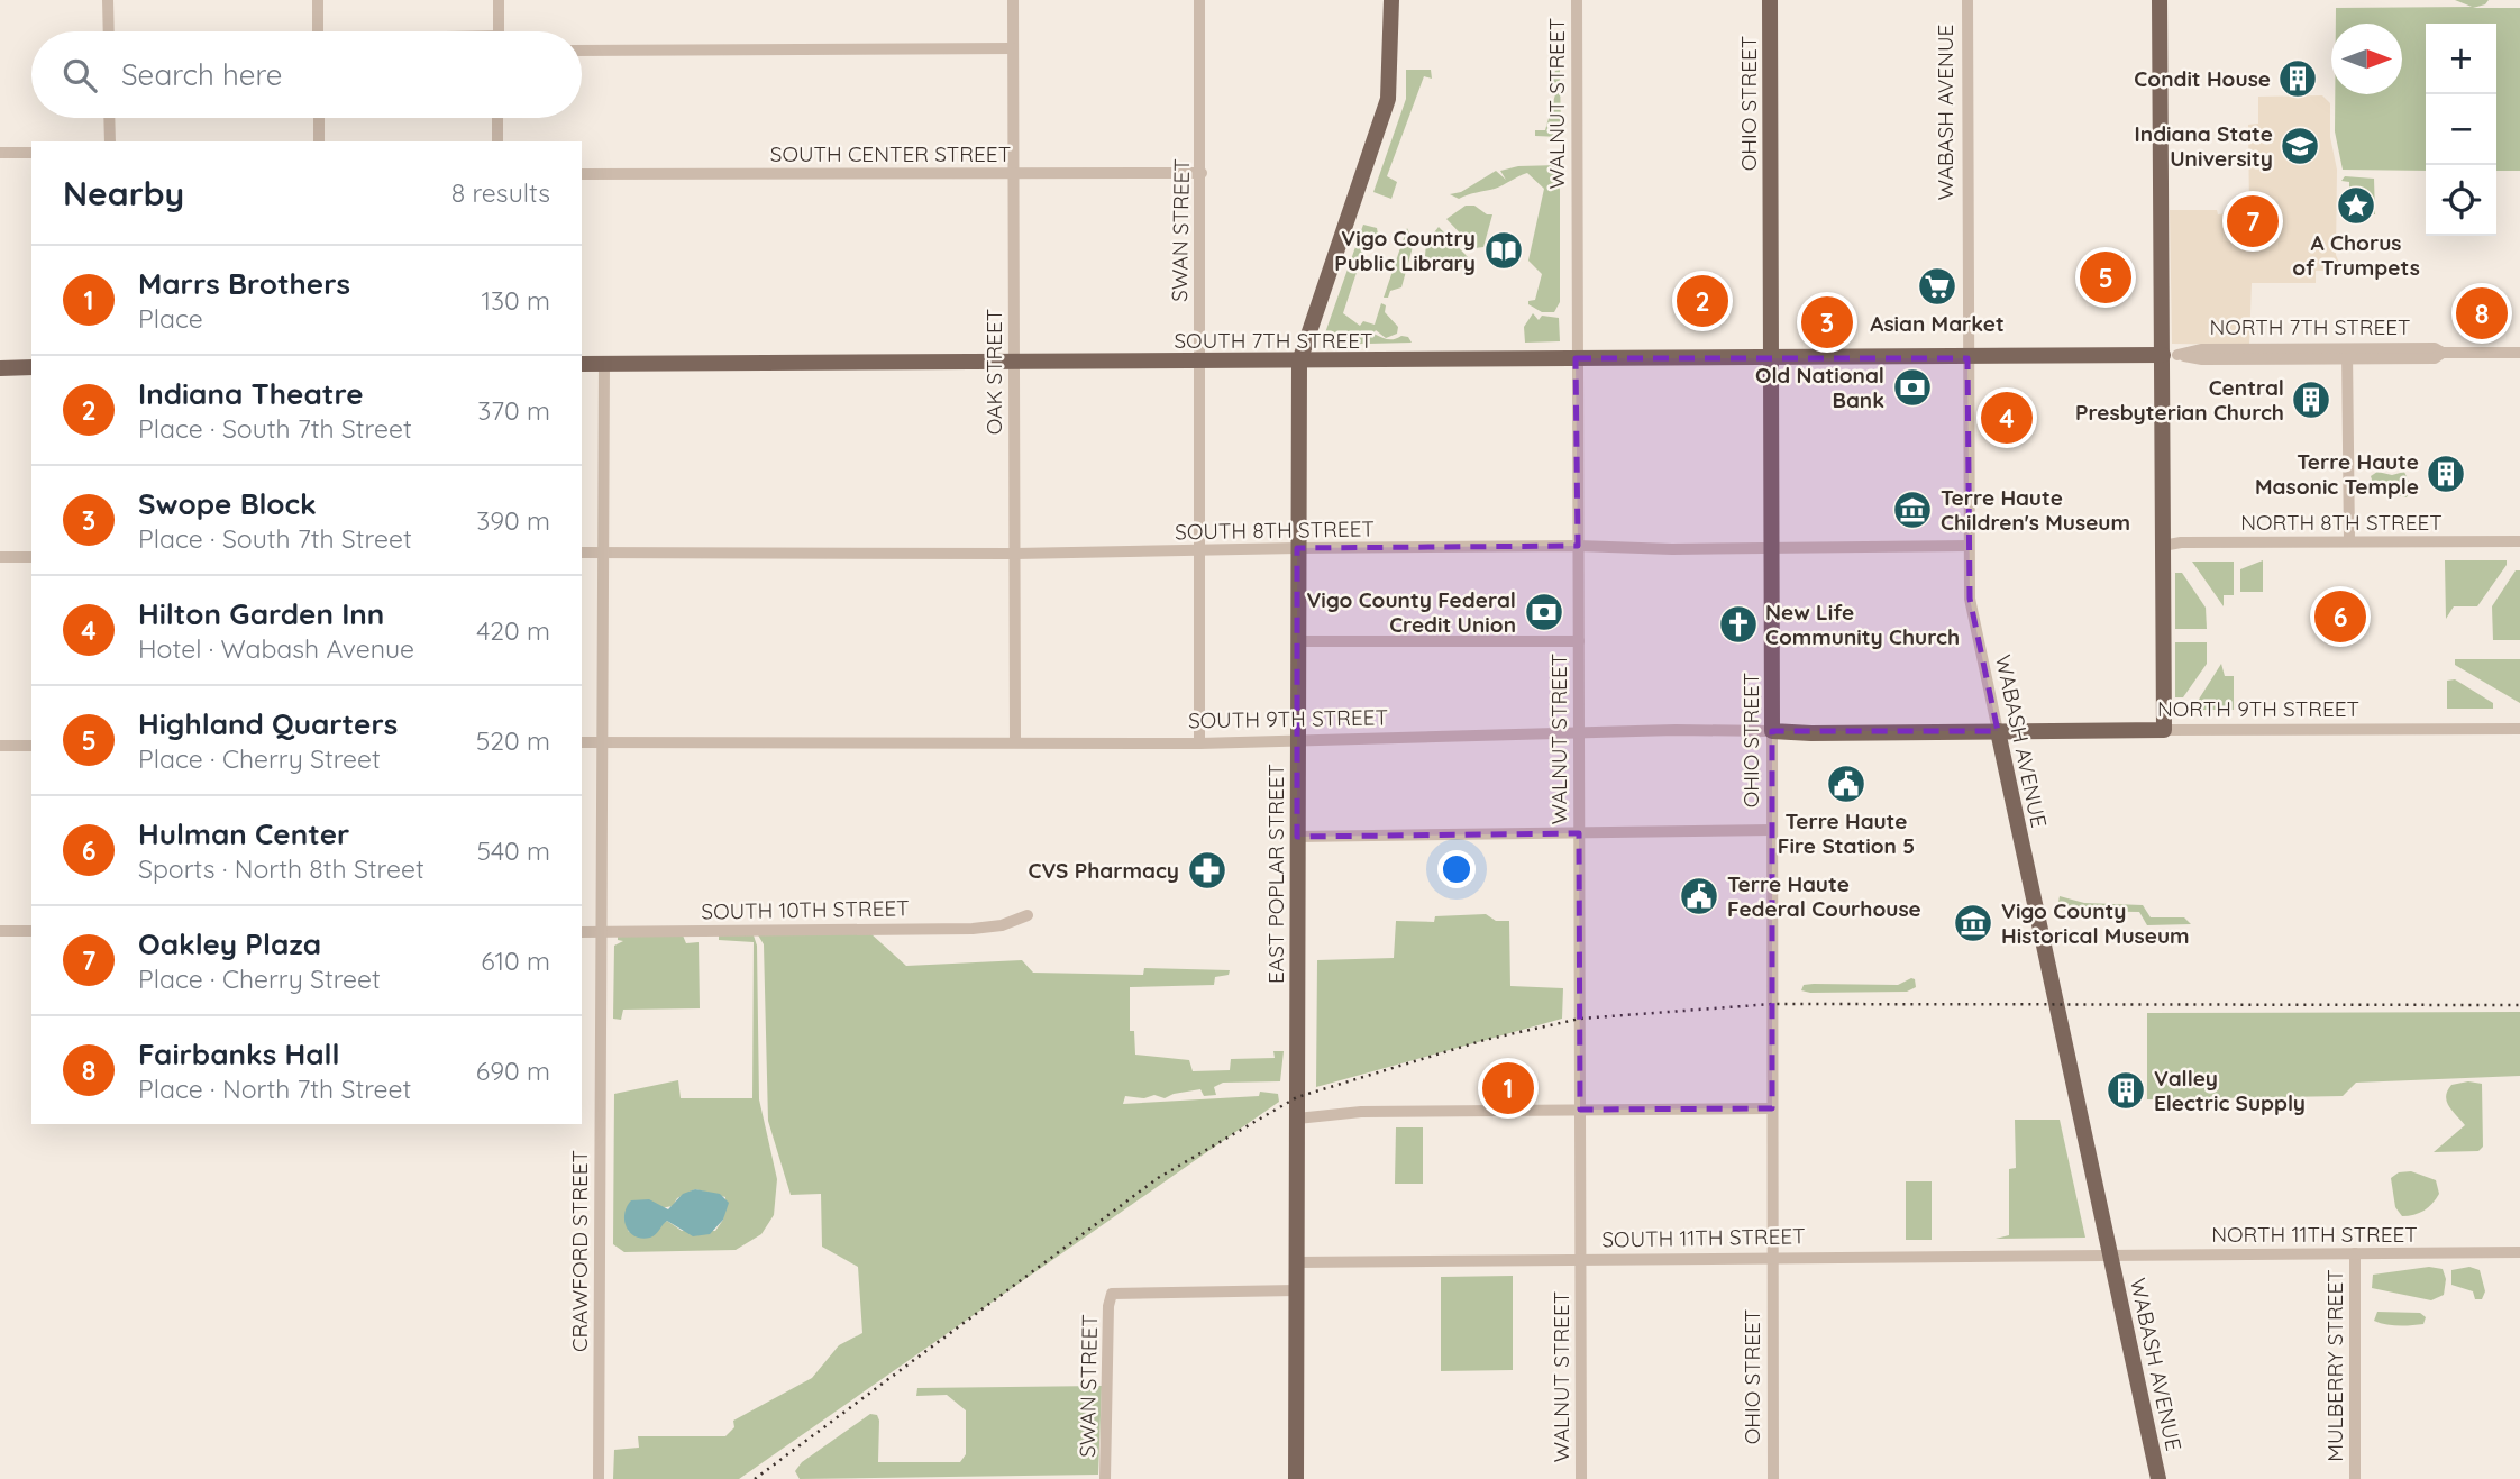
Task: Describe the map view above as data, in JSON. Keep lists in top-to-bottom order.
{
  "streets": {
    "main road": [
      "OHIO STREET",
      "WABASH AVENUE",
      "NORTH 7TH STREET",
      "SOUTH 7TH STREET",
      "NORTH 9TH STREET",
      "SOUTH 9TH STREET",
      "EAST POPLAR STREET"
    ],
    "street": [
      "WALNUT STREET",
      "SOUTH CENTER STREET",
      "SWAN STREET",
      "OAK STREET",
      "NORTH 8TH STREET",
      "SOUTH 8TH STREET",
      "SOUTH 10TH STREET",
      "NORTH 11TH STREET",
      "SOUTH 11TH STREET",
      "CRAWFORD STREET",
      "MULBERRY STREET"
    ]
  },
  "crossings": [
    ["WALNUT STREET", "SOUTH 7TH STREET"],
    ["WALNUT STREET", "SOUTH 8TH STREET"],
    ["WALNUT STREET", "SOUTH 9TH STREET"],
    ["WALNUT STREET", "SOUTH 11TH STREET"],
    ["OHIO STREET", "SOUTH 7TH STREET"],
    ["OHIO STREET", "SOUTH 8TH STREET"],
    ["OHIO STREET", "SOUTH 9TH STREET"],
    ["OHIO STREET", "SOUTH 11TH STREET"],
    ["WABASH AVENUE", "NORTH 7TH STREET"],
    ["WABASH AVENUE", "SOUTH 7TH STREET"],
    ["WABASH AVENUE", "SOUTH 8TH STREET"],
    ["WABASH AVENUE", "NORTH 9TH STREET"],
    ["WABASH AVENUE", "SOUTH 9TH STREET"],
    ["WABASH AVENUE", "NORTH 11TH STREET"],
    ["WABASH AVENUE", "SOUTH 11TH STREET"],
    ["SOUTH CENTER STREET", "SWAN STREET"],
    ["SOUTH CENTER STREET", "OAK STREET"],
    ["SWAN STREET", "SOUTH 7TH STREET"],
    ["SWAN STREET", "SOUTH 8TH STREET"],
    ["SWAN STREET", "SOUTH 9TH STREET"],
    ["SWAN STREET", "EAST POPLAR STREET"],
    ["NORTH 7TH STREET", "SOUTH 7TH STREET"],
    ["SOUTH 7TH STREET", "OAK STREET"],
    ["SOUTH 7TH STREET", "EAST POPLAR STREET"],
    ["SOUTH 7TH STREET", "CRAWFORD STREET"],
    ["OAK STREET", "SOUTH 8TH STREET"],
    ["OAK STREET", "SOUTH 9TH STREET"],
    ["SOUTH 8TH STREET", "EAST POPLAR STREET"],
    ["SOUTH 8TH STREET", "CRAWFORD STREET"],
    ["NORTH 9TH STREET", "SOUTH 9TH STREET"],
    ["SOUTH 9TH STREET", "EAST POPLAR STREET"],
    ["SOUTH 9TH STREET", "CRAWFORD STREET"],
    ["EAST POPLAR STREET", "SOUTH 11TH STREET"],
    ["SOUTH 10TH STREET", "CRAWFORD STREET"],
    ["NORTH 11TH STREET", "SOUTH 11TH STREET"],
    ["NORTH 11TH STREET", "MULBERRY STREET"]
  ],
  "places": {
    "building": [
      "Condit House",
      "Central Presbyterian Church",
      "Terre Haute Masonic Temple",
      "Valley Electric Supply"
    ],
    "school or university": ["Indiana State University"],
    "place": ["A Chorus of Trumpets"],
    "library": ["Vigo Country Public Library"],
    "supermarket": ["Asian Market"],
    "bank": ["Old National Bank", "Vigo County Federal Credit Union"],
    "museum": ["Terre Haute Children's Museum", "Vigo County Historical Museum"],
    "church": ["New Life Community Church"],
    "public building": ["Terre Haute Fire Station 5", "Terre Haute Federal Courhouse"],
    "pharmacy": ["CVS Pharmacy"]
  },
  "north": "right",
  "page": {
    "map_buttons": ["+", "−"],
    "search": "Search here",
    "heading": ["Nearby", "8 results"],
    "pins": [
      "7",
      "5",
      "2",
      "8",
      "3",
      "4",
      "6",
      "1"
    ],
    "list": [
      {
        "mark": "1",
        "name": "Marrs Brothers",
        "note": "Place",
        "value": "130 m"
      },
      {
        "mark": "2",
        "name": "Indiana Theatre",
        "note": "Place · South 7th Street",
        "value": "370 m"
      },
      {
        "mark": "3",
        "name": "Swope Block",
        "note": "Place · South 7th Street",
        "value": "390 m"
      },
      {
        "mark": "4",
        "name": "Hilton Garden Inn",
        "note": "Hotel · Wabash Avenue",
        "value": "420 m"
      },
      {
        "mark": "5",
        "name": "Highland Quarters",
        "note": "Place · Cherry Street",
        "value": "520 m"
      },
      {
        "mark": "6",
        "name": "Hulman Center",
        "note": "Sports · North 8th Street",
        "value": "540 m"
      },
      {
        "mark": "7",
        "name": "Oakley Plaza",
        "note": "Place · Cherry Street",
        "value": "610 m"
      },
      {
        "mark": "8",
        "name": "Fairbanks Hall",
        "note": "Place · North 7th Street",
        "value": "690 m"
      }
    ]
  }
}
